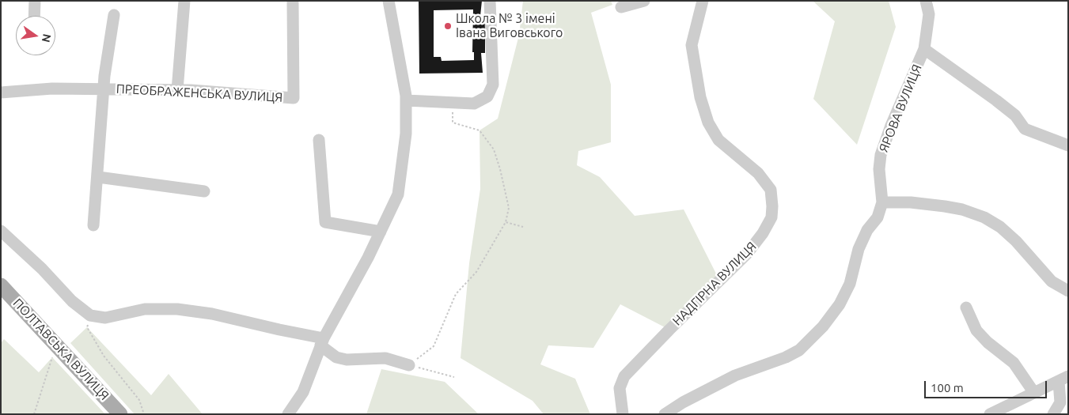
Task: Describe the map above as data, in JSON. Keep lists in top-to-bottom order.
{
  "streets": {
    "main road": ["ПОЛТАВСЬКА ВУЛИЦЯ"],
    "street": ["ПРЕОБРАЖЕНСЬКА ВУЛИЦЯ", "ЯРОВА ВУЛИЦЯ", "НАДГІРНА ВУЛИЦЯ"]
  },
  "places": ["Школа № 3 імені Івана Виговського"],
  "scale_bar": "100 m",
  "north": "right"
}
